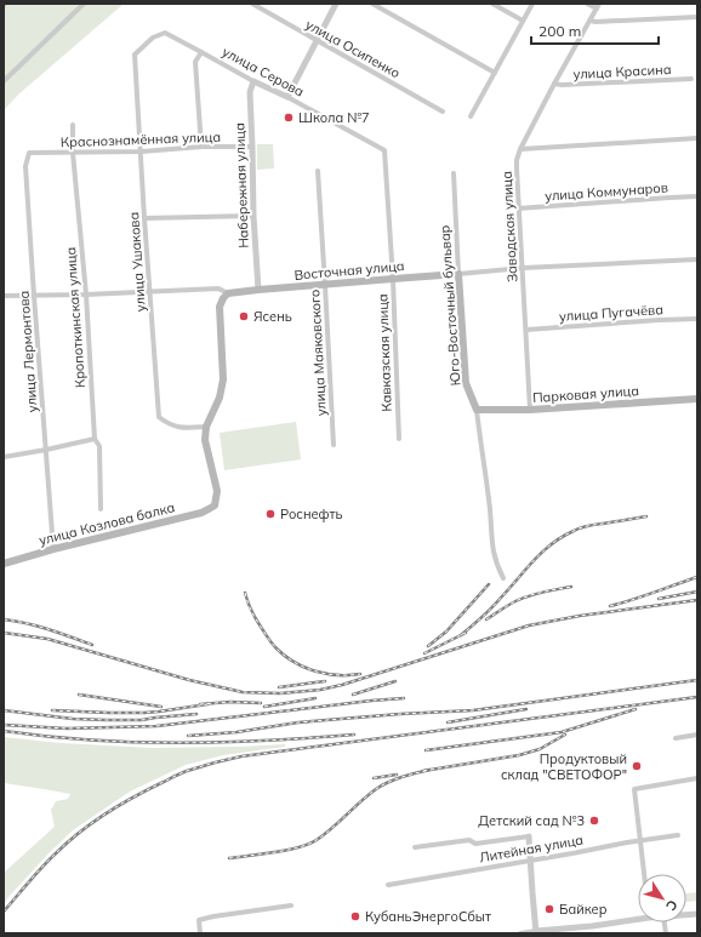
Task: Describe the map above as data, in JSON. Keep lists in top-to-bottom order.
{
  "streets": {
    "main road": [
      "Восточная улица",
      "Юго-Восточный бульвар",
      "Парковая улица",
      "улица Козлова балка"
    ],
    "street": [
      "улица Осипенко",
      "улица Серова",
      "улица Красина",
      "Краснознамённая улица",
      "Набережная улица",
      "улица Коммунаров",
      "Заводская улица",
      "улица Ушакова",
      "улица Пугачёва",
      "Кропоткинская улица",
      "улица Лермонтова",
      "улица Маяковского",
      "Кавказская улица",
      "Литейная улица"
    ]
  },
  "crossings": [
    ["улица Серова", "Набережная улица"],
    ["улица Серова", "улица Ушакова"],
    ["улица Серова", "Кавказская улица"],
    ["улица Красина", "Заводская улица"],
    ["Краснознамённая улица", "Набережная улица"],
    ["Краснознамённая улица", "улица Ушакова"],
    ["Краснознамённая улица", "Кропоткинская улица"],
    ["Краснознамённая улица", "улица Лермонтова"],
    ["Набережная улица", "Восточная улица"],
    ["улица Коммунаров", "Заводская улица"],
    ["Заводская улица", "Восточная улица"],
    ["Заводская улица", "улица Пугачёва"],
    ["Заводская улица", "Парковая улица"],
    ["улица Ушакова", "Восточная улица"],
    ["улица Ушакова", "улица Козлова балка"],
    ["Восточная улица", "Юго-Восточный бульвар"],
    ["Восточная улица", "Кропоткинская улица"],
    ["Восточная улица", "улица Лермонтова"],
    ["Восточная улица", "улица Маяковского"],
    ["Восточная улица", "Кавказская улица"],
    ["Юго-Восточный бульвар", "Парковая улица"],
    ["улица Лермонтова", "улица Козлова балка"]
  ],
  "places": [
    "Школа №7",
    "Ясень",
    "Роснефть",
    "Продуктовый склад \"СВЕТОФОР\"",
    "Детский сад №3",
    "Байкер",
    "КубаньЭнергоСбыт"
  ],
  "scale_bar": "200 m",
  "north": "bottom right"
}
